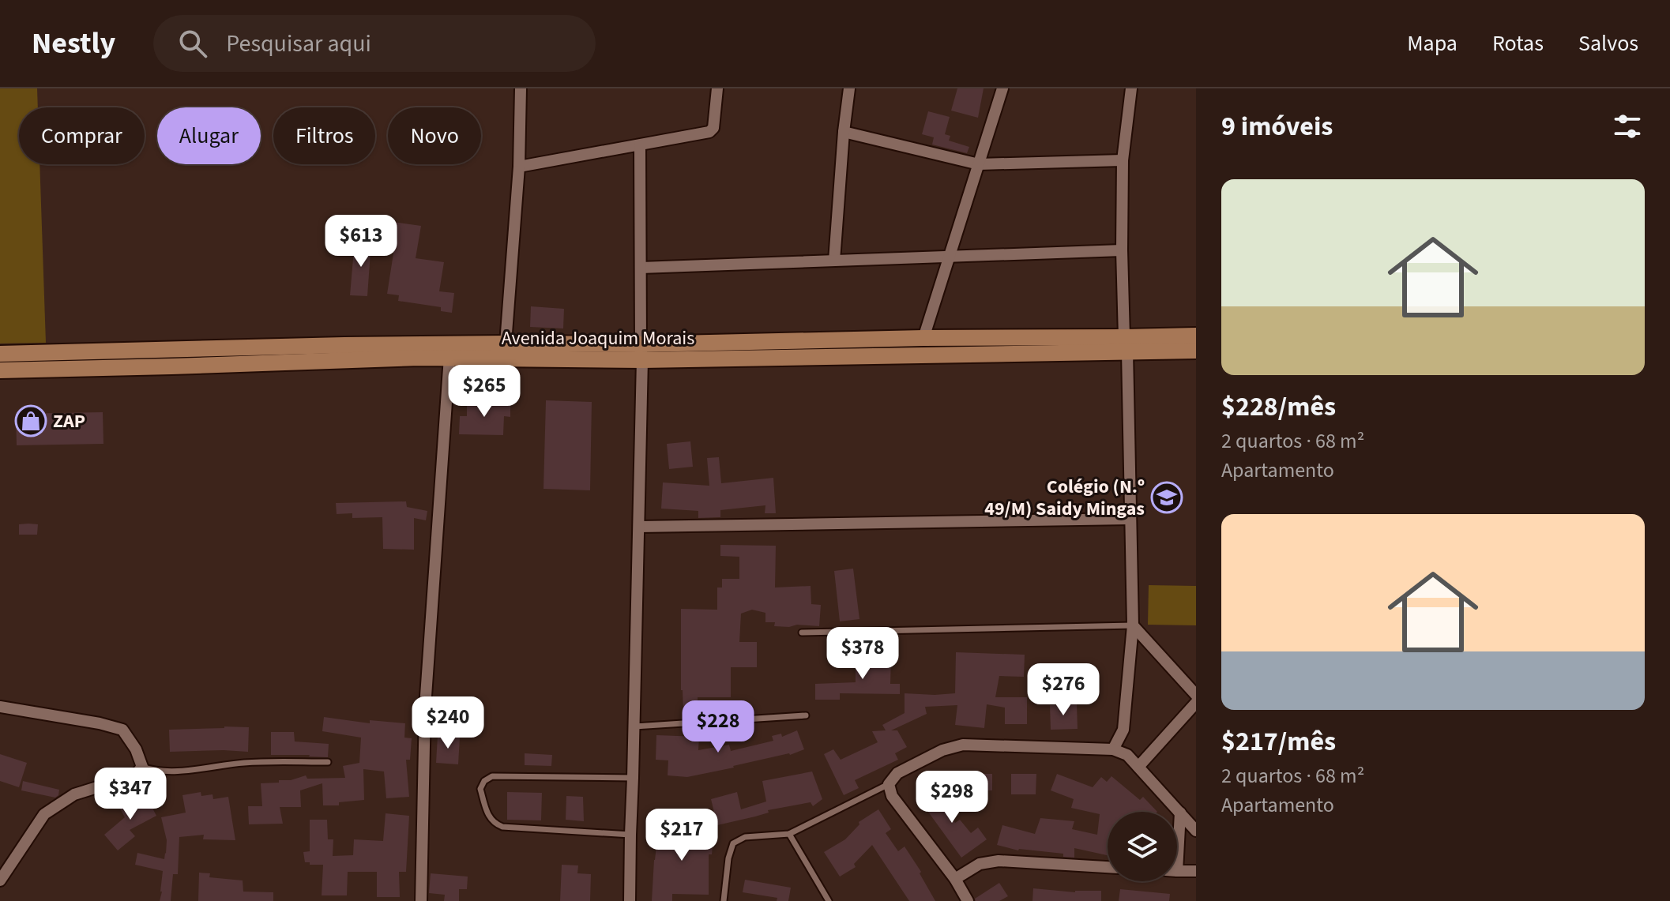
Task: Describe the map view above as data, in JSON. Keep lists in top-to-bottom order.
{
  "streets": {
    "street": ["Avenida Joaquim Morais"]
  },
  "places": {
    "shop": ["ZAP"],
    "school or university": ["Colégio (N.º 49/M) Saidy Mingas"]
  },
  "page": {
    "header": "Nestly",
    "search": "Pesquisar aqui",
    "nav": ["Mapa", "Rotas", "Salvos"],
    "heading": "9 imóveis",
    "chip": [
      "Comprar",
      "Alugar",
      "Filtros",
      "Novo"
    ],
    "list": [
      {
        "name": "$228/mês",
        "note": "2 quartos · 68 m² · Apartamento"
      },
      {
        "name": "$217/mês",
        "note": "2 quartos · 68 m² · Apartamento"
      }
    ],
    "price": [
      "$613",
      "$265",
      "$378",
      "$276",
      "$240",
      "$228",
      "$347",
      "$298",
      "$217"
    ]
  }
}
